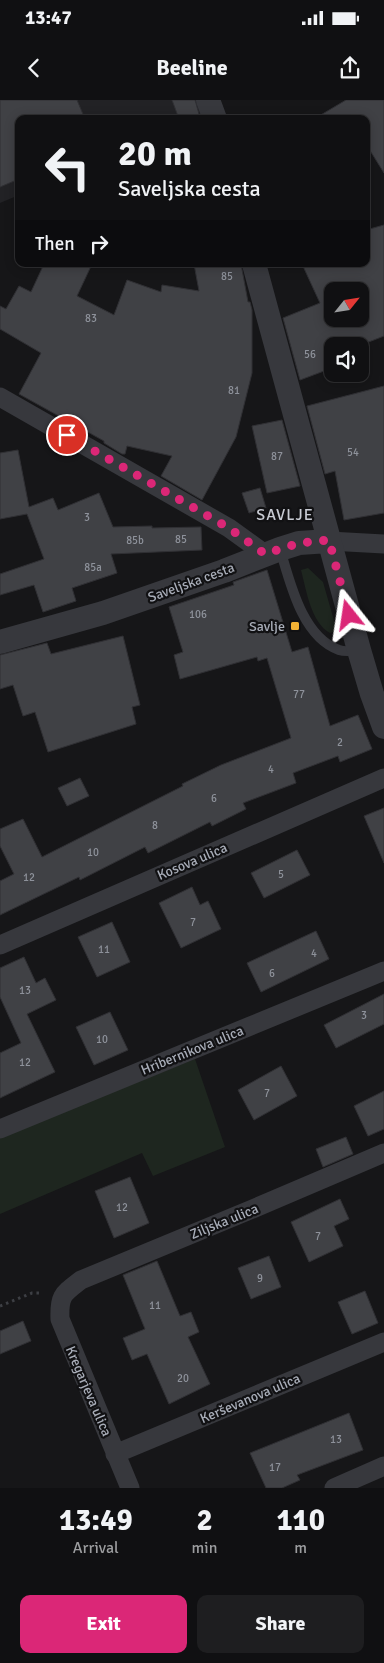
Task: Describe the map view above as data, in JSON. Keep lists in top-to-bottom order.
{
  "streets": {
    "street": [
      "Saveljska cesta",
      "Kosova ulica",
      "Hribernikova ulica",
      "Ziljska ulica",
      "Kregarjeva ulica",
      "Kerševanova ulica"
    ]
  },
  "crossings": [
    ["Ziljska ulica", "Kregarjeva ulica"],
    ["Kregarjeva ulica", "Kerševanova ulica"]
  ],
  "districts": ["SAVLJE"],
  "places": {
    "transit": ["Savlje"]
  },
  "house_numbers": [
    "85",
    "83",
    "56",
    "81",
    "54",
    "87",
    "3",
    "85",
    "85b",
    "85a",
    "106",
    "77",
    "2",
    "4",
    "6",
    "8",
    "10",
    "5",
    "12",
    "7",
    "11",
    "4",
    "6",
    "13",
    "3",
    "10",
    "12",
    "7",
    "12",
    "7",
    "9",
    "11",
    "20",
    "13",
    "17"
  ],
  "north": "top right",
  "page": {
    "status": "13:47",
    "header": "Beeline",
    "turn": ["20 m", "Saveljska cesta"],
    "then": "Then",
    "eta": [
      "13:49",
      "Arrival",
      "2",
      "min",
      "110",
      "m"
    ],
    "buttons": ["Exit", "Share"]
  }
}
